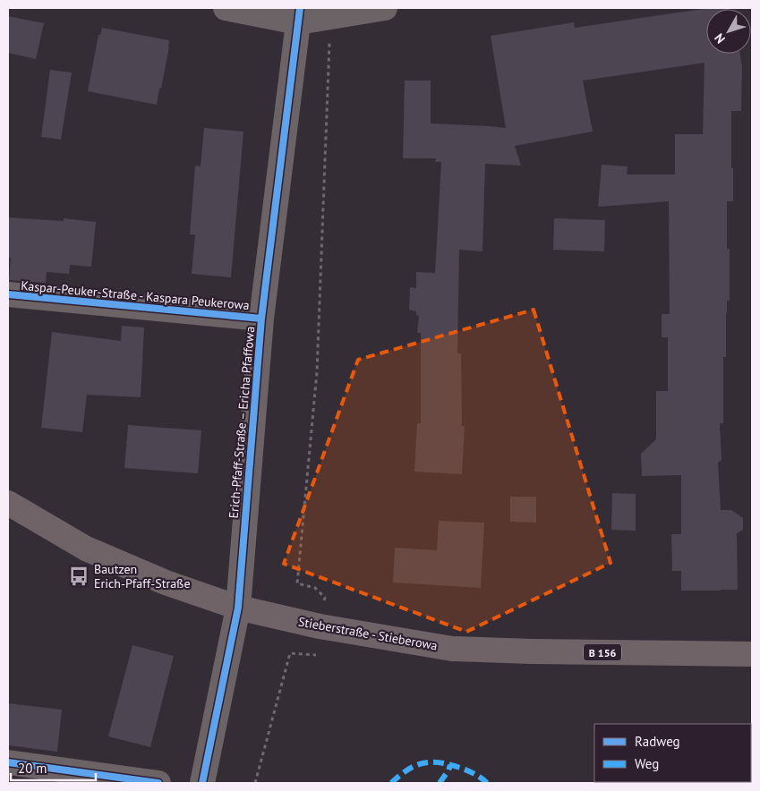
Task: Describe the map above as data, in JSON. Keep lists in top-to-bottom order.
{
  "streets": {
    "main road": ["Stieberstraße - Stieberowa", "B 156"],
    "street": ["Kaspar-Peuker-Straße - Kaspara Peukerowa", "Erich-Pfaff-Straße – Ericha Pfaffowa"]
  },
  "crossings": [
    ["Kaspar-Peuker-Straße - Kaspara Peukerowa", "Erich-Pfaff-Straße – Ericha Pfaffowa"],
    ["Erich-Pfaff-Straße – Ericha Pfaffowa", "Stieberstraße - Stieberowa"]
  ],
  "places": {
    "bus stop": ["Bautzen Erich-Pfaff-Straße"]
  },
  "legend": ["Radweg", "Weg"],
  "scale_bar": "20 m",
  "north": "bottom left"
}
